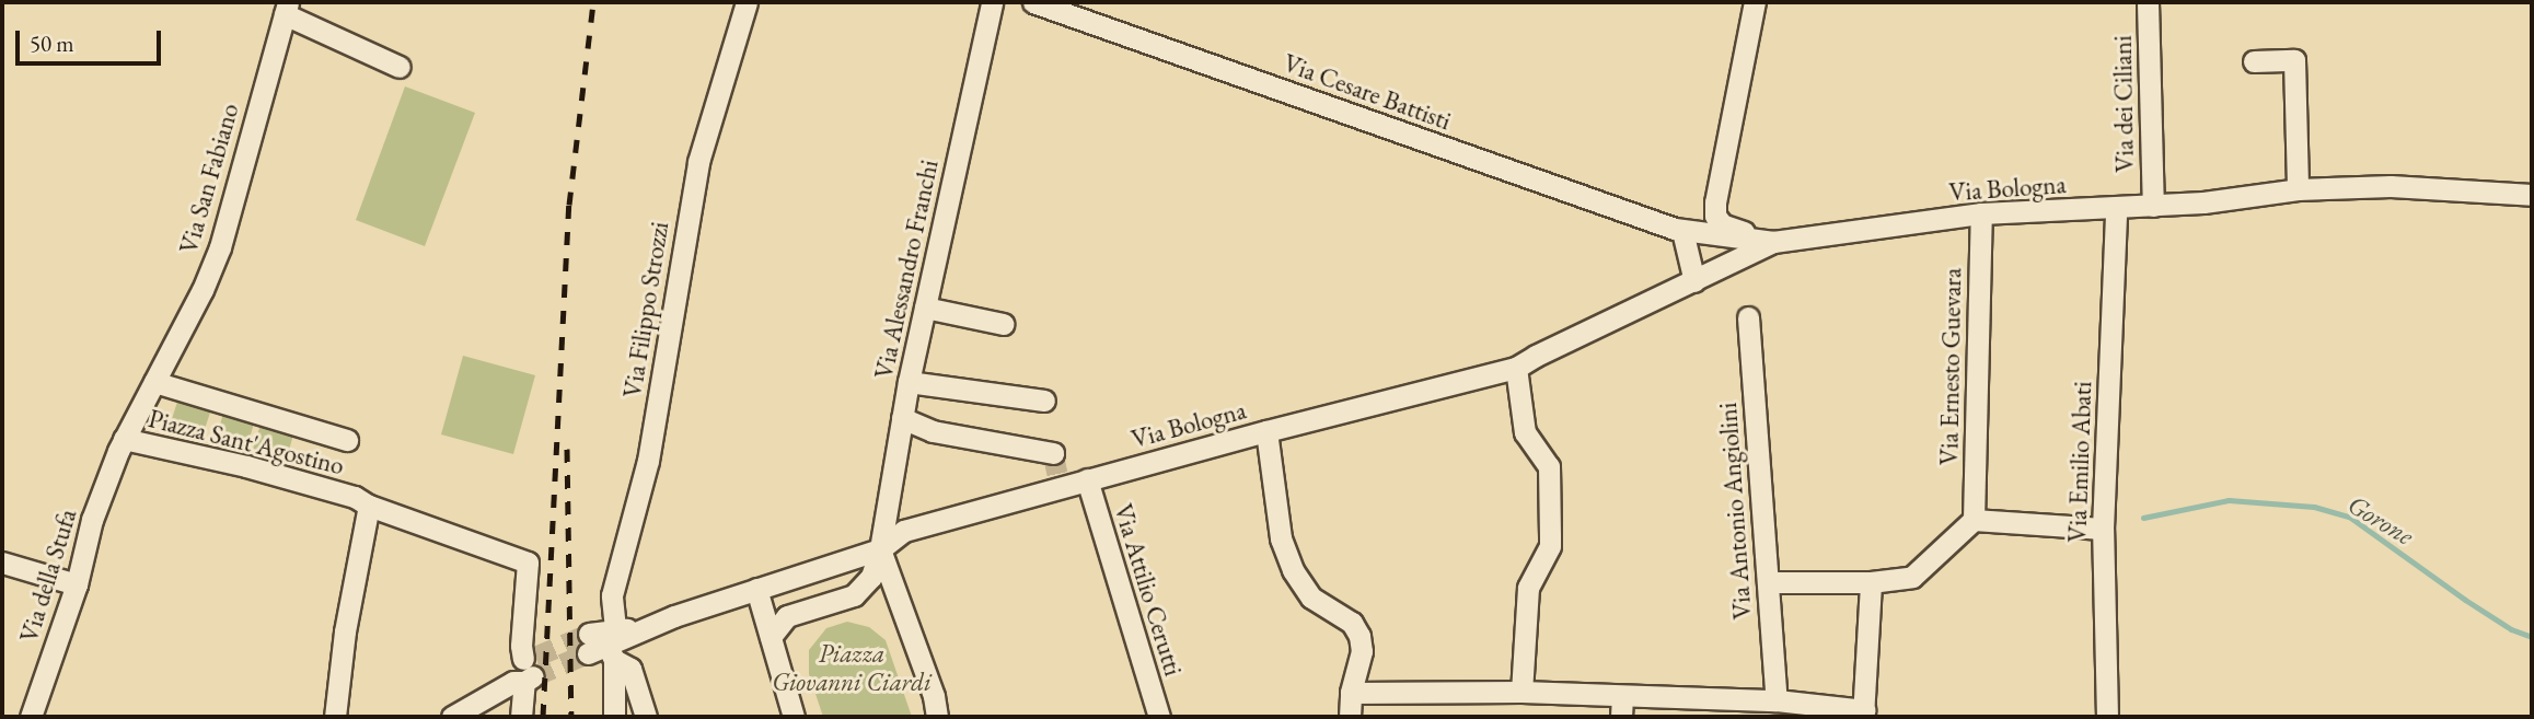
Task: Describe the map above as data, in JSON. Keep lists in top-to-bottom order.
{
  "streets": {
    "street": [
      "Via Cesare Battisti",
      "Via dei Ciliani",
      "Via San Fabiano",
      "Via Bologna",
      "Via Alessandro Franchi",
      "Via Filippo Strozzi",
      "Via Ernesto Guevara",
      "Piazza Sant'Agostino",
      "Via Emilio Abati",
      "Via Antonio Angiolini",
      "Via della Stufa",
      "Via Attilio Cerutti"
    ]
  },
  "crossings": [
    ["Via Cesare Battisti", "Via Bologna"],
    ["Via dei Ciliani", "Via Bologna"],
    ["Via San Fabiano", "Piazza Sant'Agostino"],
    ["Via Bologna", "Via Alessandro Franchi"],
    ["Via Bologna", "Via Ernesto Guevara"],
    ["Via Bologna", "Via Emilio Abati"],
    ["Via Bologna", "Via Attilio Cerutti"],
    ["Piazza Sant'Agostino", "Via della Stufa"]
  ],
  "water": ["Gorone"],
  "parks": ["Piazza Giovanni Ciardi"],
  "scale_bar": "50 m"
}
